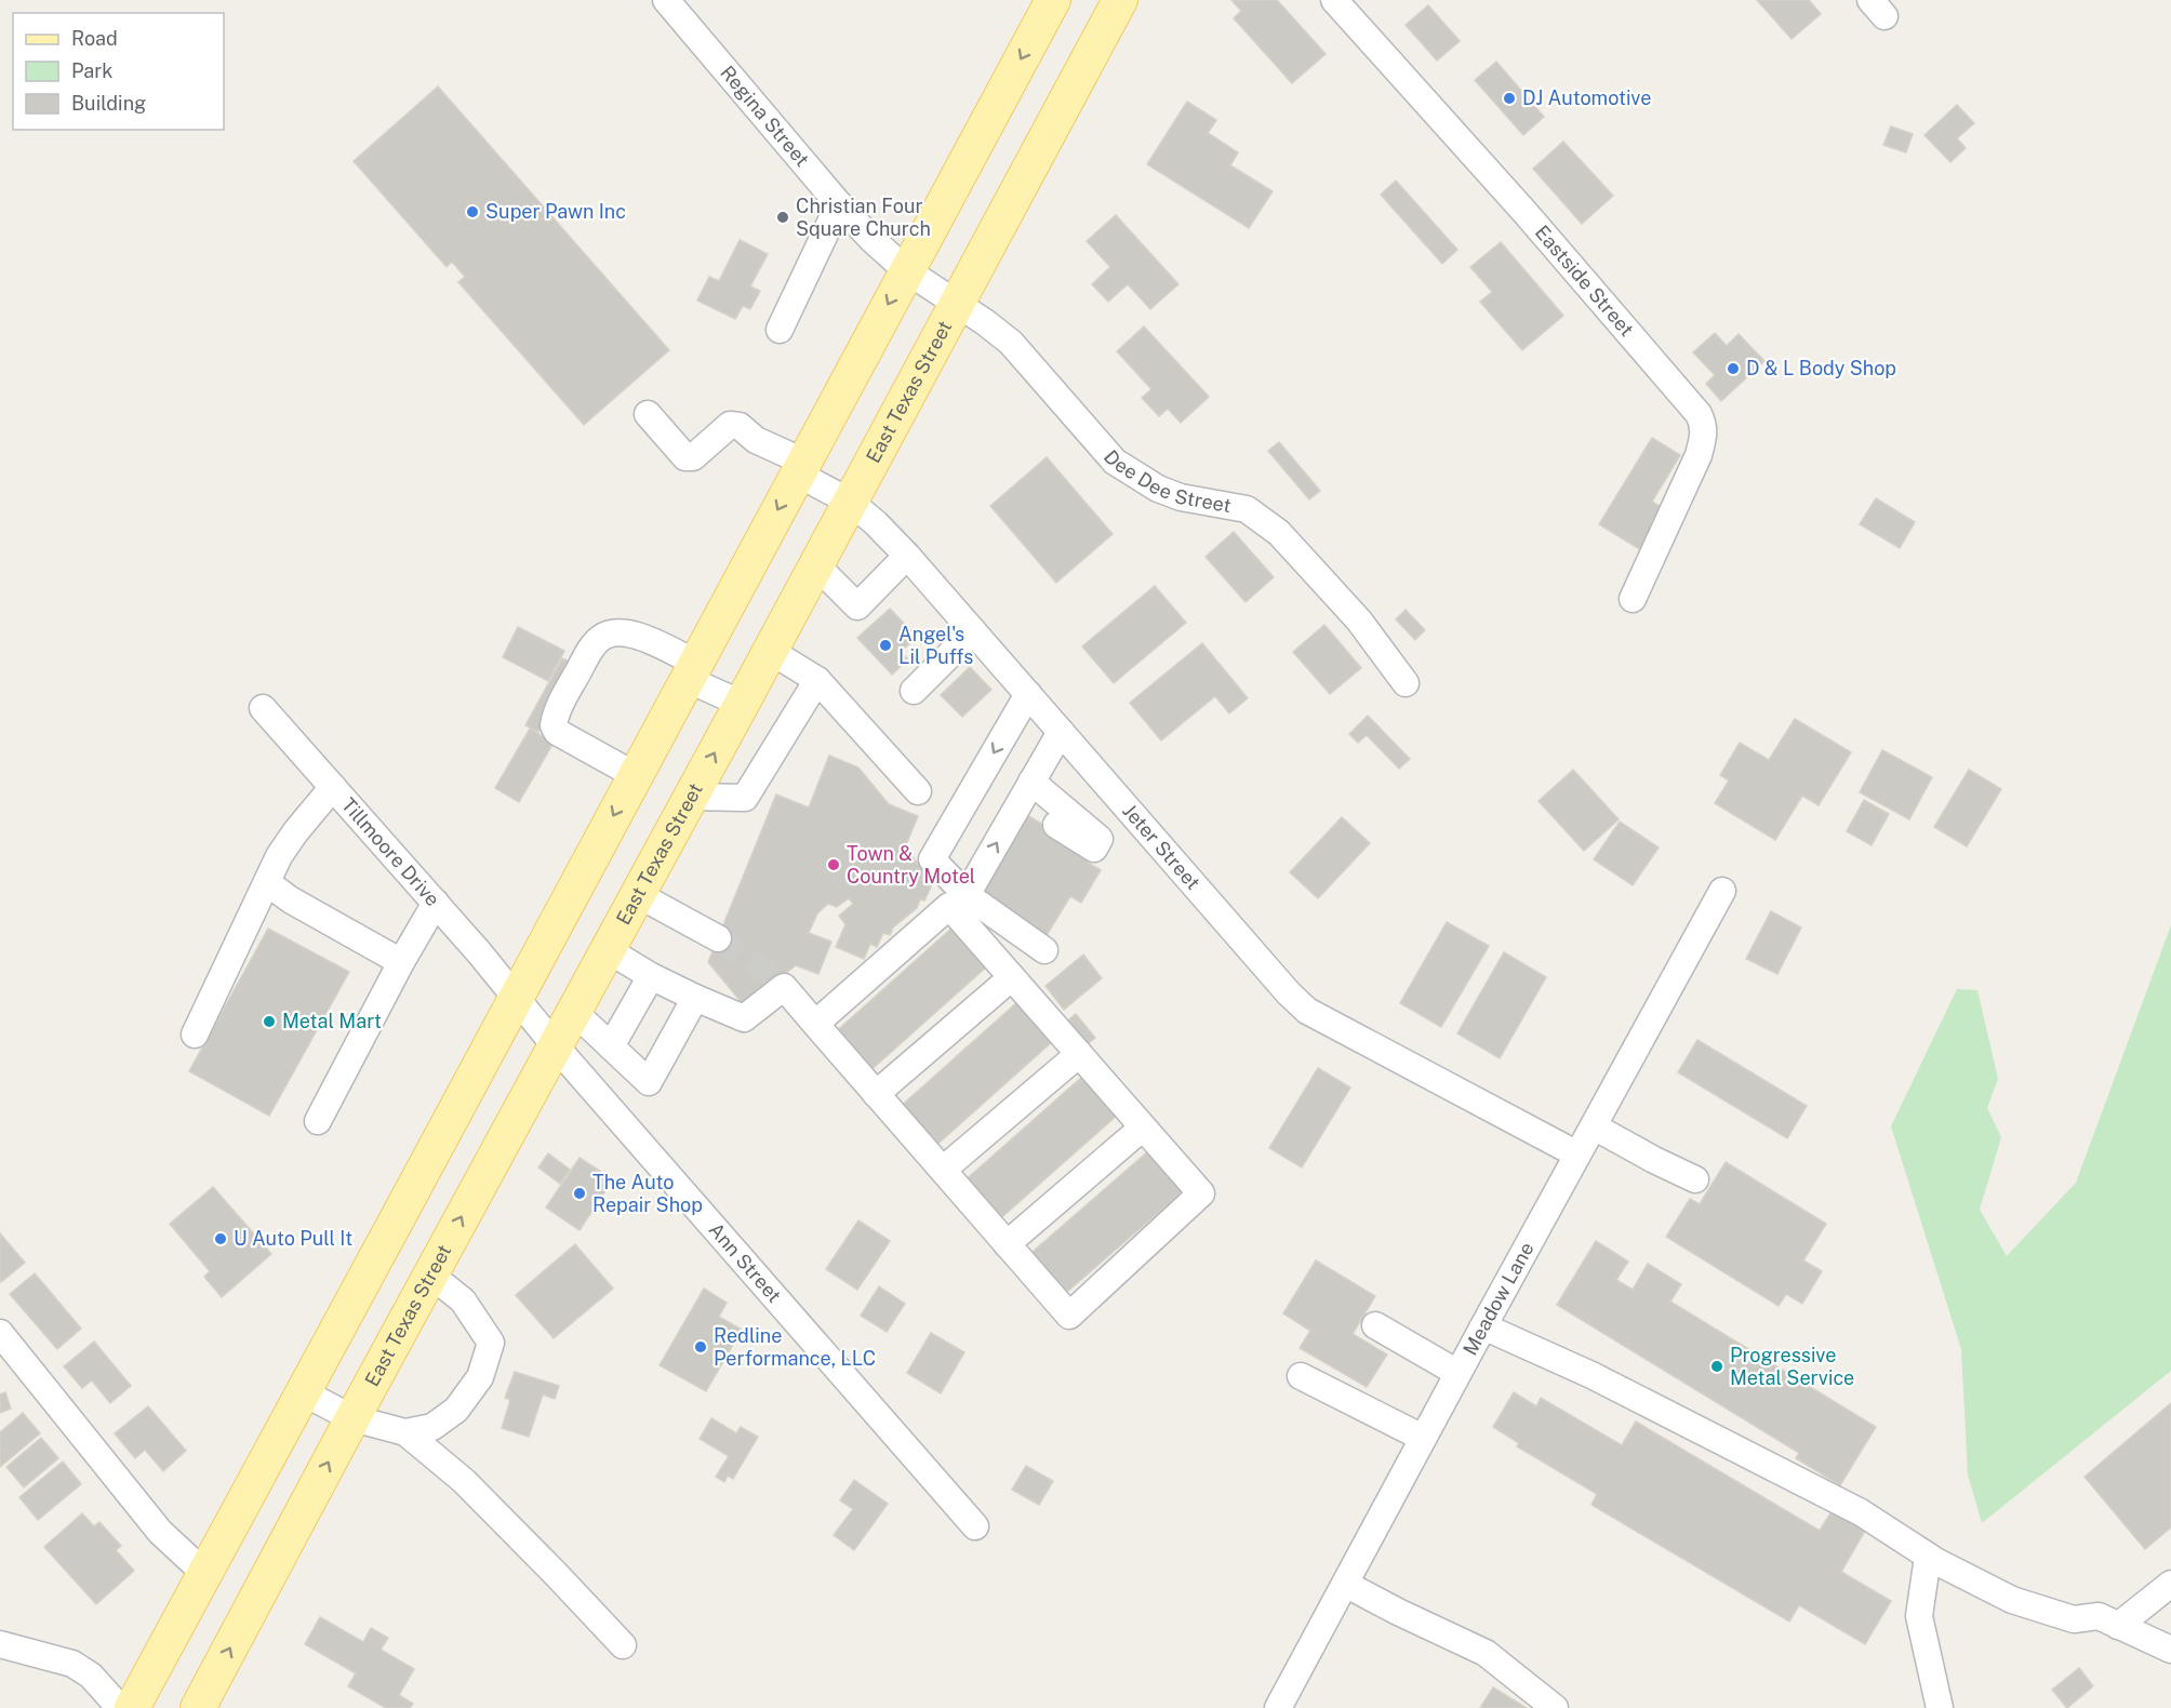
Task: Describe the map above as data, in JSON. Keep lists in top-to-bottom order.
{
  "streets": {
    "main road": ["East Texas Street"],
    "street": [
      "Regina Street",
      "Eastside Street",
      "Dee Dee Street",
      "Jeter Street",
      "Tillmoore Drive",
      "Ann Street",
      "Meadow Lane"
    ]
  },
  "crossings": [
    ["Regina Street", "East Texas Street"],
    ["Regina Street", "Dee Dee Street"],
    ["East Texas Street", "Dee Dee Street"],
    ["East Texas Street", "Jeter Street"],
    ["East Texas Street", "Ann Street"],
    ["Jeter Street", "Meadow Lane"],
    ["Tillmoore Drive", "Ann Street"]
  ],
  "places": [
    "DJ Automotive",
    "Super Pawn Inc",
    "Christian Four Square Church",
    "D & L Body Shop",
    "Angel's Lil Puffs",
    "Town & Country Motel",
    "Metal Mart",
    "The Auto Repair Shop",
    "U Auto Pull It",
    "Redline Performance, LLC",
    "Progressive Metal Service"
  ],
  "legend": ["Road", "Park", "Building"]
}
